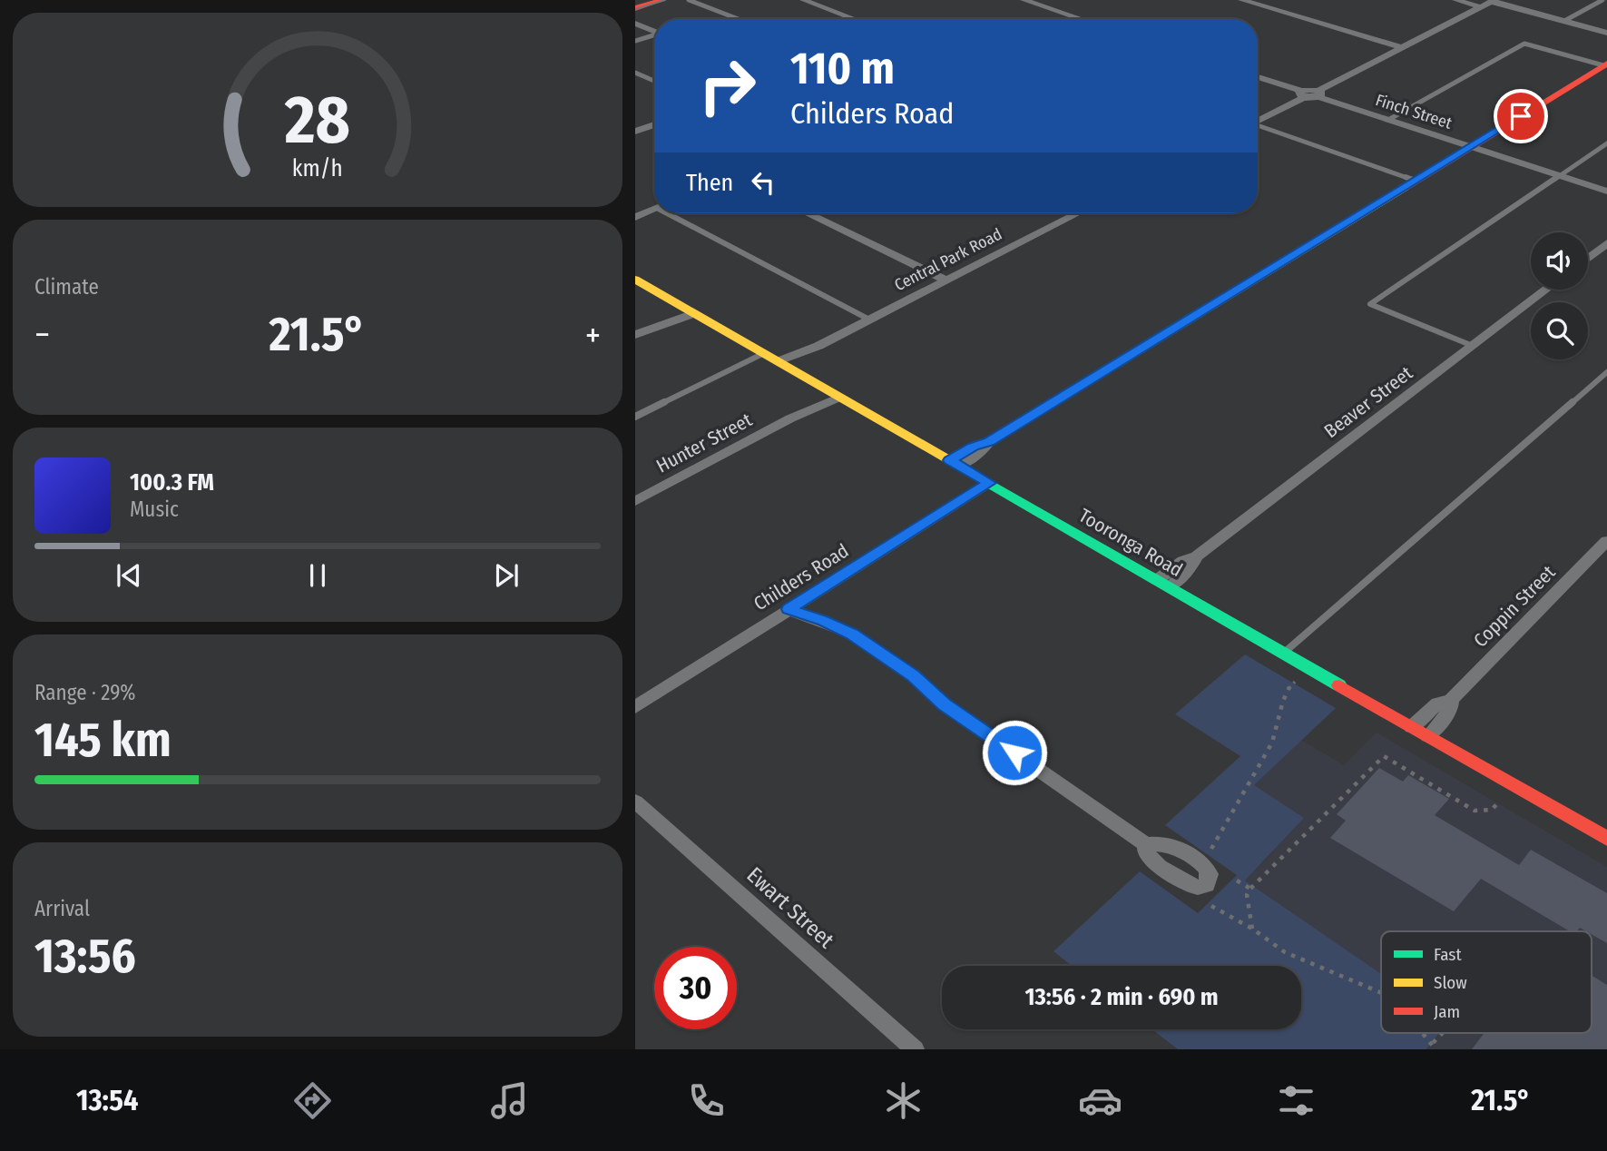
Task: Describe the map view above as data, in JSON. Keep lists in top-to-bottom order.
{
  "streets": {
    "street": [
      "Finch Street",
      "Central Park Road",
      "Beaver Street",
      "Hunter Street",
      "Tooronga Road",
      "Childers Road",
      "Coppin Street",
      "Ewart Street"
    ]
  },
  "crossings": [
    ["Central Park Road", "Tooronga Road"],
    ["Beaver Street", "Tooronga Road"],
    ["Hunter Street", "Tooronga Road"],
    ["Tooronga Road", "Childers Road"],
    ["Tooronga Road", "Coppin Street"]
  ],
  "legend": ["Fast", "Slow", "Jam"],
  "page": {
    "turn": ["110 m", "Childers Road"],
    "then": "Then",
    "tile": [
      "Climate",
      ["Range · 29%", "145 km"],
      ["Arrival", "13:56"]
    ],
    "heat": ["−", "21.5°", "+"],
    "song": ["100.3 FM", "Music"],
    "limit": "30",
    "trip": "13:56 · 2 min · 690 m",
    "tabs": ["13:54", "21.5°"],
    "gauge": ["28", "km/h"]
  }
}
